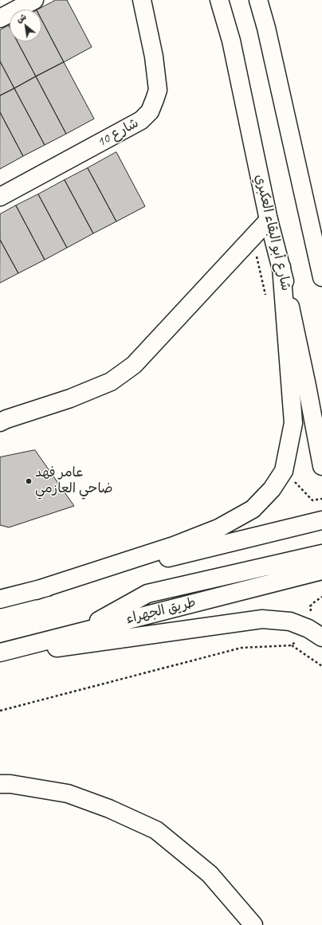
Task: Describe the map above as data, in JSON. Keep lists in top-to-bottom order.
{
  "streets": {
    "main road": ["شارع 10", "شارع أبو البقاء العكبري", "طريق الجهراء"]
  },
  "places": ["عامر فهد ضاحي العازمي"],
  "north": "top left"
}
